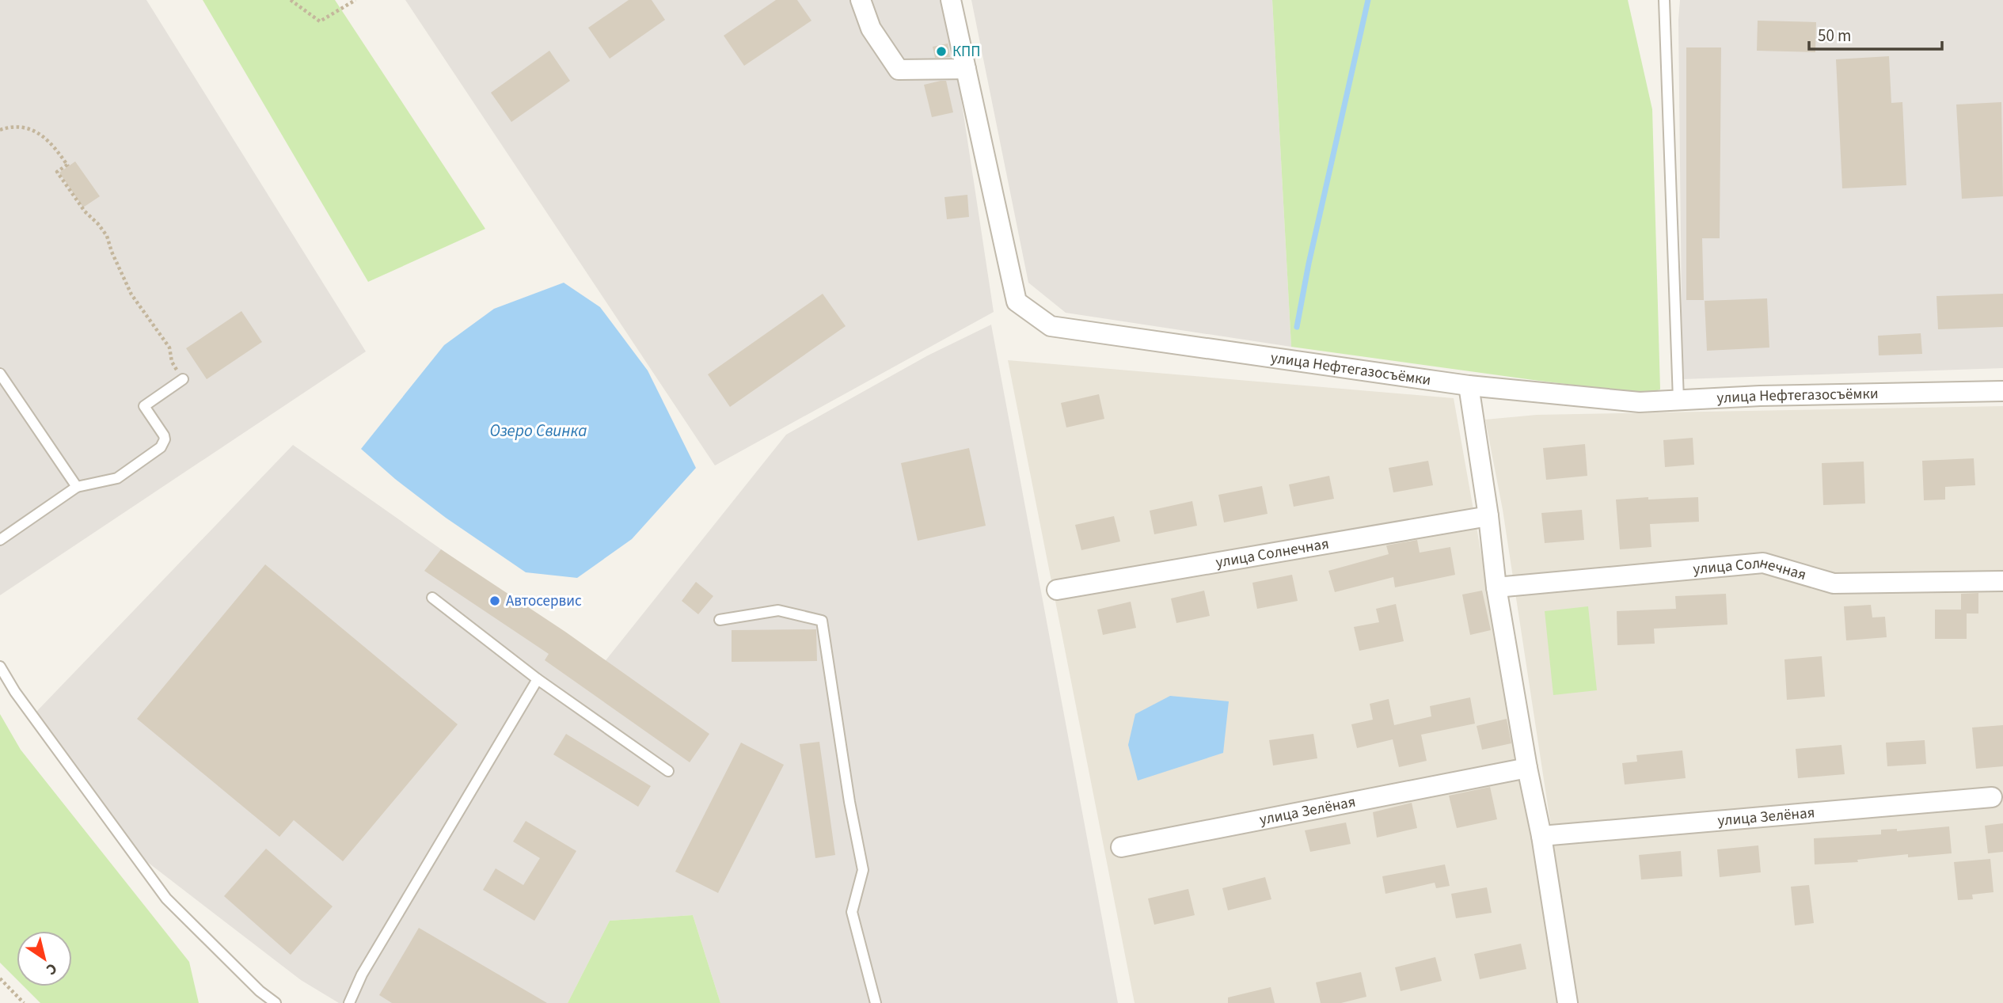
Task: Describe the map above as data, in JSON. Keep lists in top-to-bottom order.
{
  "streets": {
    "street": ["улица Нефтегазосъёмки", "улица Солнечная", "улица Зелёная"]
  },
  "water": ["Озеро Свинка"],
  "places": ["КПП", "Автосервис"],
  "scale_bar": "50 m",
  "north": "bottom right"
}
